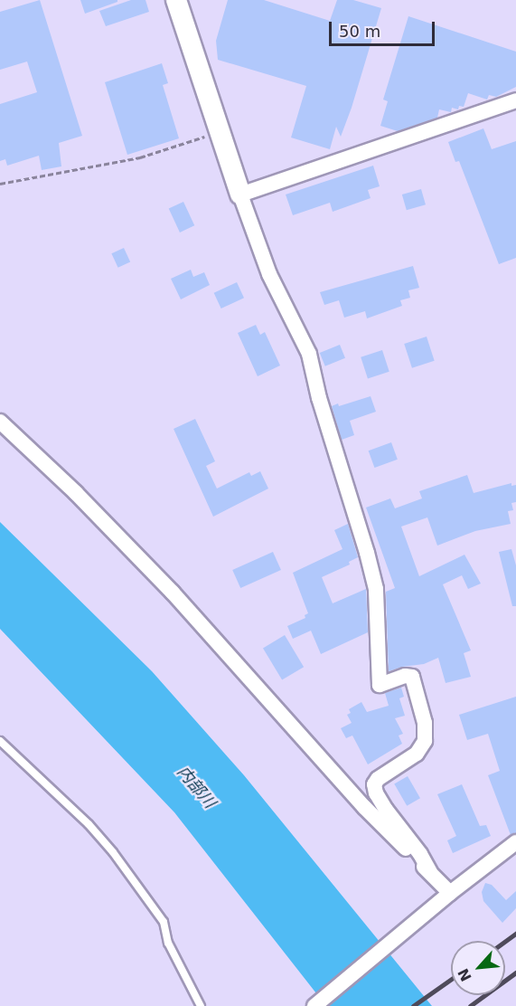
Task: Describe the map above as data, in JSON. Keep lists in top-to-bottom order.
{
  "water": ["内部川"],
  "scale_bar": "50 m",
  "north": "bottom left"
}
